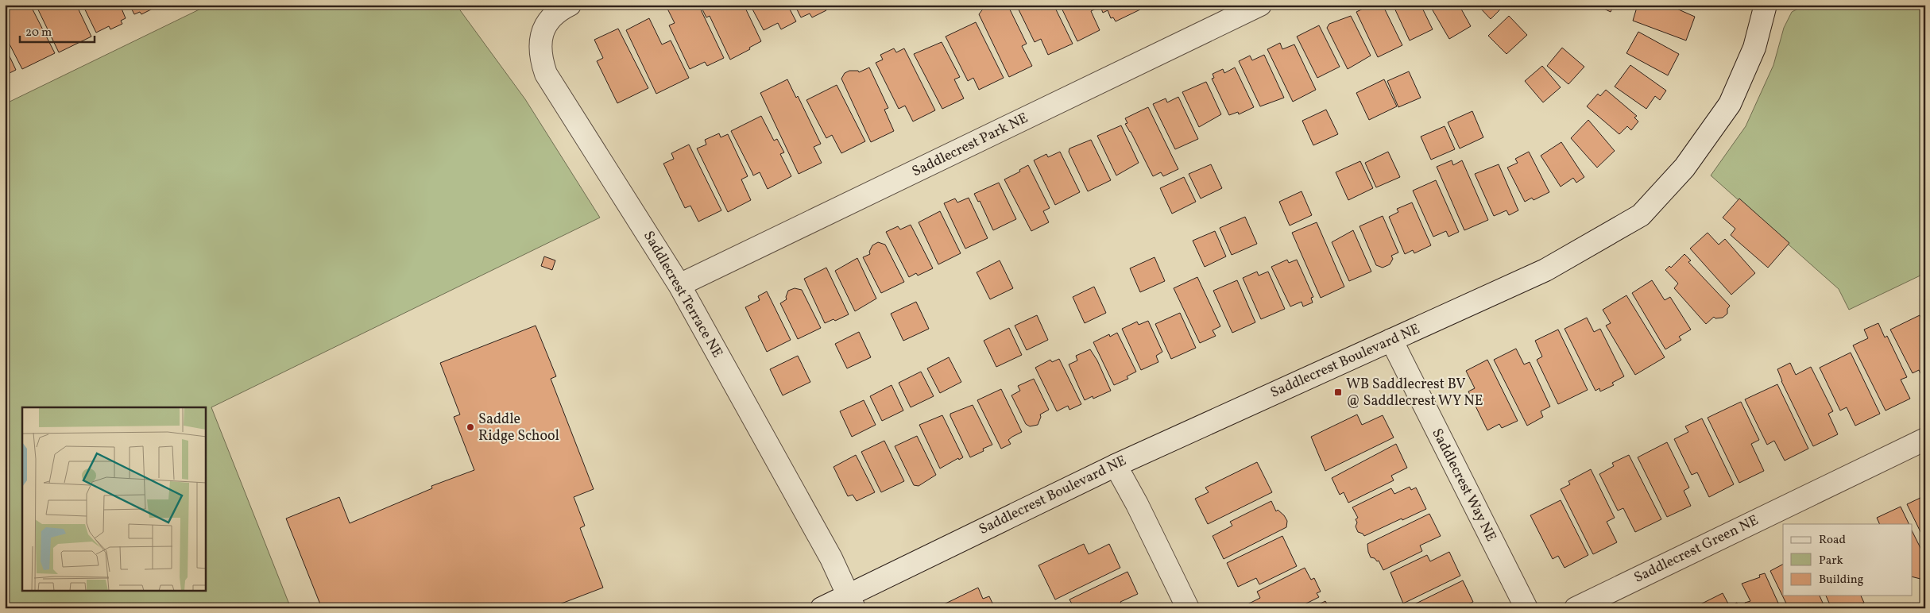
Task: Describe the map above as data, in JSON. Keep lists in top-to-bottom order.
{
  "streets": {
    "street": [
      "Saddlecrest Park NE",
      "Saddlecrest Terrace NE",
      "Saddlecrest Boulevard NE",
      "Saddlecrest Way NE",
      "Saddlecrest Green NE"
    ]
  },
  "crossings": [
    ["Saddlecrest Park NE", "Saddlecrest Terrace NE"],
    ["Saddlecrest Terrace NE", "Saddlecrest Boulevard NE"],
    ["Saddlecrest Boulevard NE", "Saddlecrest Way NE"]
  ],
  "places": {
    "transit": ["WB Saddlecrest BV @ Saddlecrest WY NE"],
    "other": ["Saddle Ridge School"]
  },
  "legend": ["Road", "Park", "Building"],
  "scale_bar": "20 m"
}
